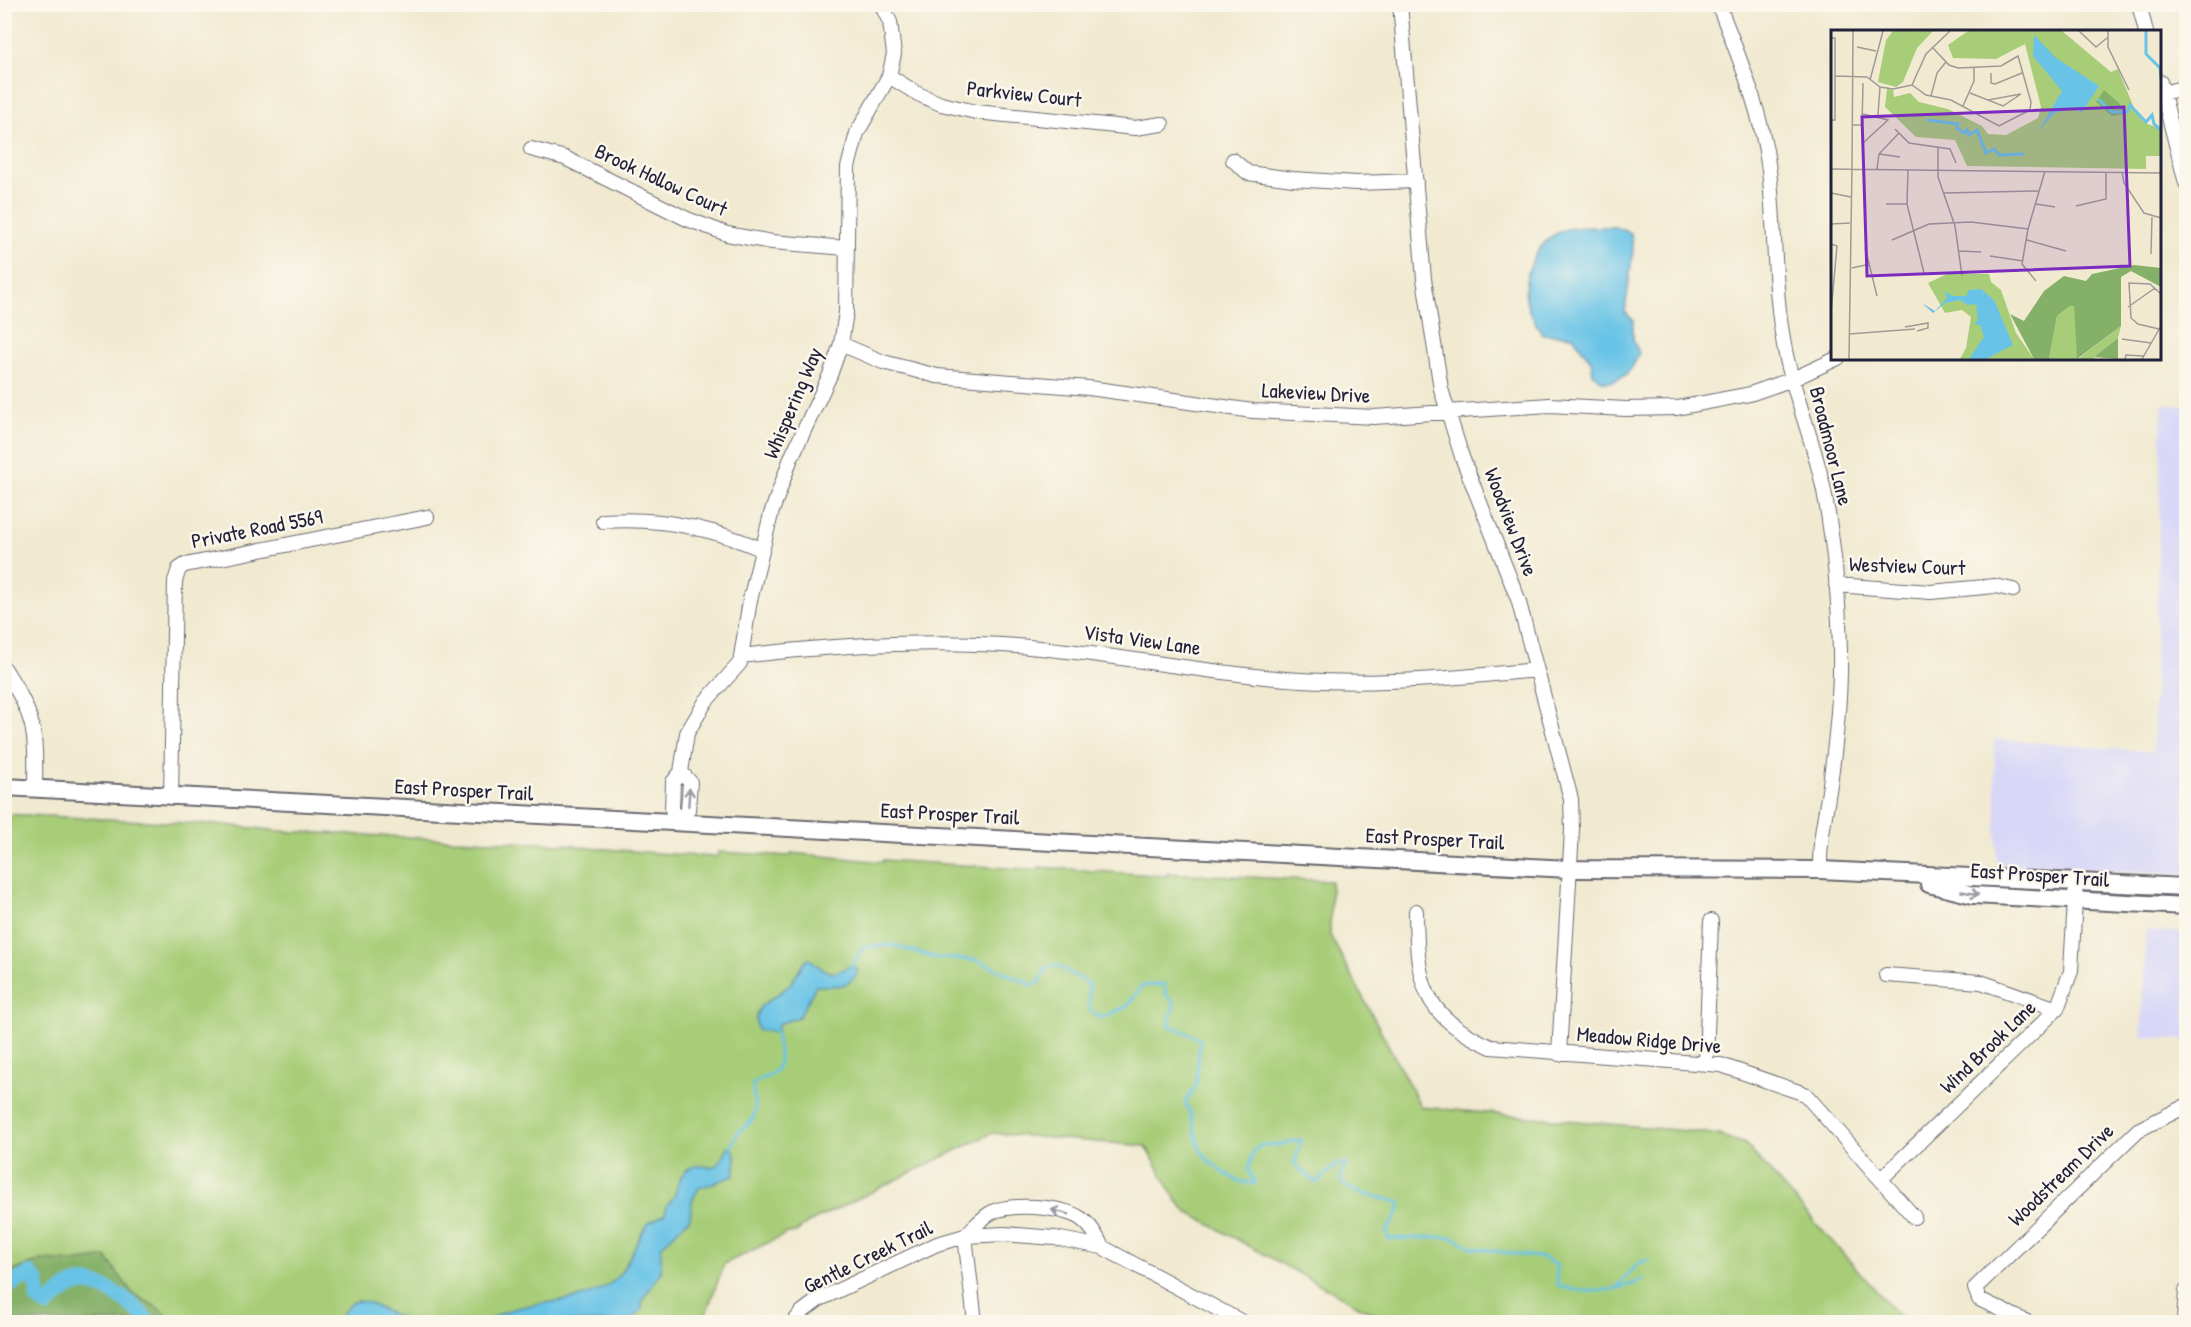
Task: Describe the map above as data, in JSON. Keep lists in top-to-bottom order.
{
  "streets": {
    "main road": ["East Prosper Trail"],
    "street": [
      "Parkview Court",
      "Brook Hollow Court",
      "Lakeview Drive",
      "Whispering Way",
      "Broadmoor Lane",
      "Woodview Drive",
      "Private Road 5569",
      "Westview Court",
      "Vista View Lane",
      "Meadow Ridge Drive",
      "Wind Brook Lane",
      "Woodstream Drive",
      "Gentle Creek Trail"
    ]
  },
  "crossings": [
    ["Parkview Court", "Whispering Way"],
    ["Brook Hollow Court", "Whispering Way"],
    ["Lakeview Drive", "Whispering Way"],
    ["Lakeview Drive", "Broadmoor Lane"],
    ["Lakeview Drive", "Woodview Drive"],
    ["Whispering Way", "Vista View Lane"],
    ["Whispering Way", "East Prosper Trail"],
    ["Broadmoor Lane", "Westview Court"],
    ["Broadmoor Lane", "East Prosper Trail"],
    ["Woodview Drive", "Vista View Lane"],
    ["Woodview Drive", "East Prosper Trail"],
    ["Woodview Drive", "Meadow Ridge Drive"],
    ["Private Road 5569", "East Prosper Trail"],
    ["East Prosper Trail", "Wind Brook Lane"],
    ["Meadow Ridge Drive", "Wind Brook Lane"]
  ]
}
